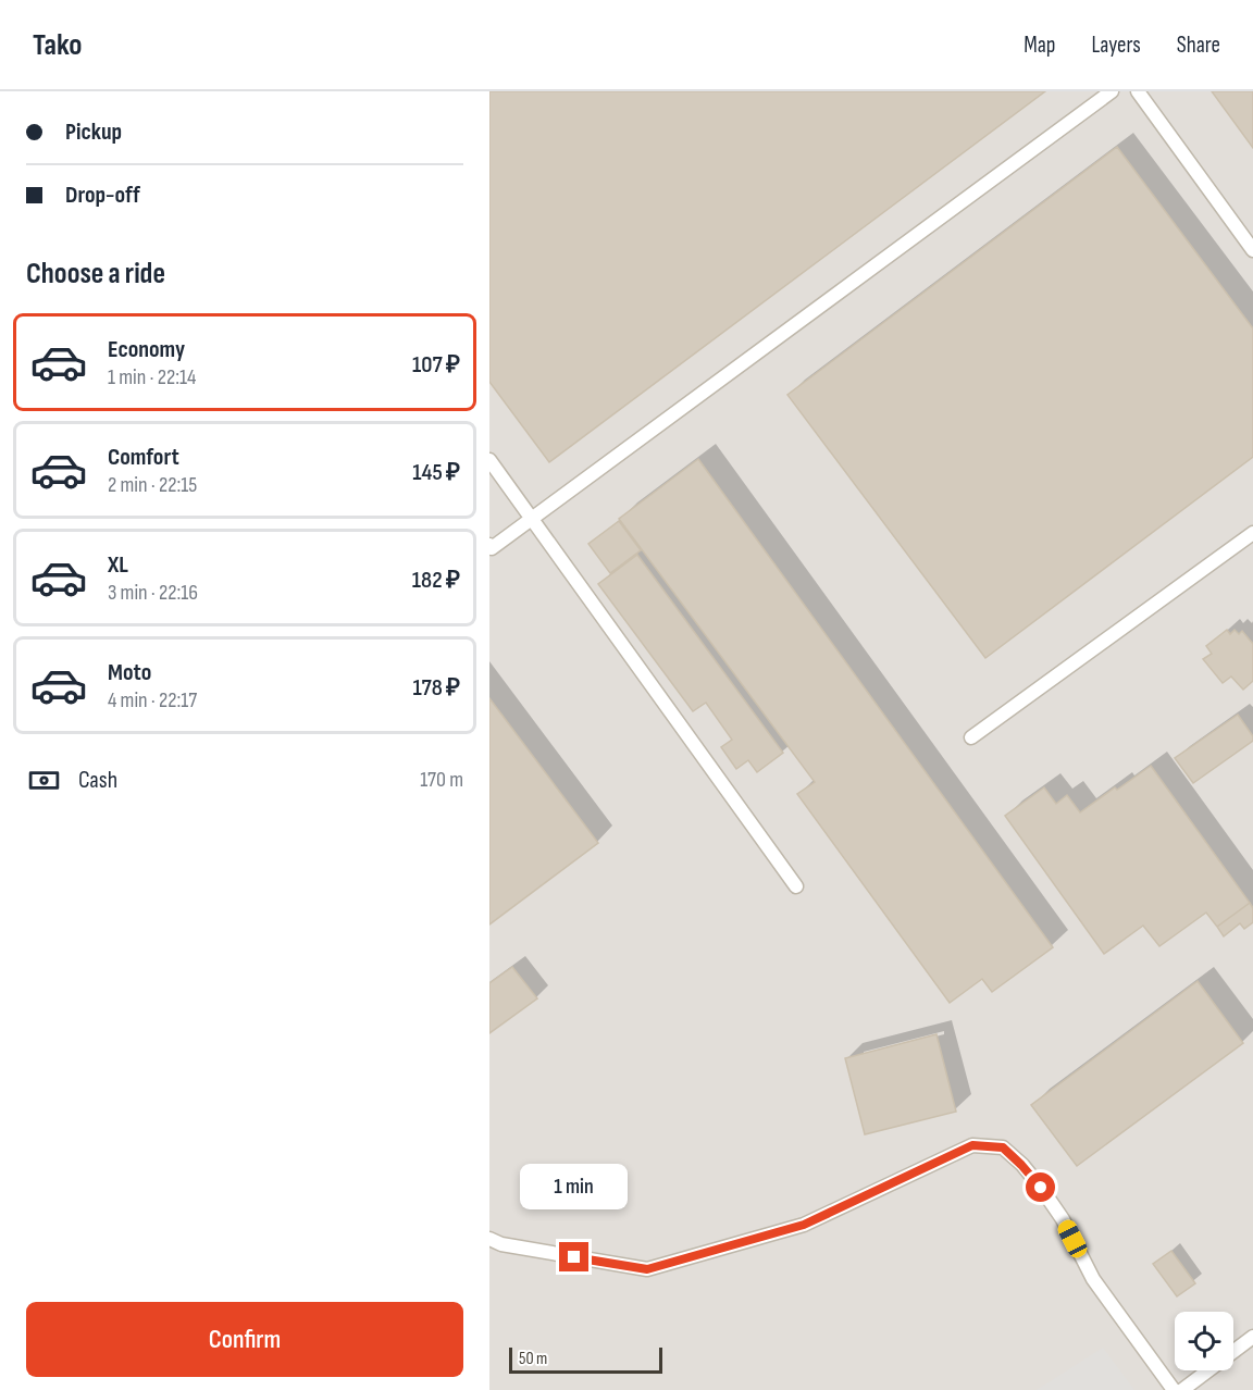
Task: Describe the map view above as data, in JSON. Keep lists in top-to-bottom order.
{
  "scale_bar": "50 m",
  "page": {
    "header": "Tako",
    "nav": ["Map", "Layers", "Share"],
    "banner": ["Pickup", "Drop-off"],
    "heading": "Choose a ride",
    "list": [
      {
        "name": "Economy",
        "note": "1 min · 22:14",
        "value": "107 ₽"
      },
      {
        "name": "Comfort",
        "note": "2 min · 22:15",
        "value": "145 ₽"
      },
      {
        "name": "XL",
        "note": "3 min · 22:16",
        "value": "182 ₽"
      },
      {
        "name": "Moto",
        "note": "4 min · 22:17",
        "value": "178 ₽"
      }
    ],
    "pay": ["Cash", "170 m"],
    "bubble": "1 min",
    "buttons": "Confirm",
    "scale": "50 m"
  }
}
